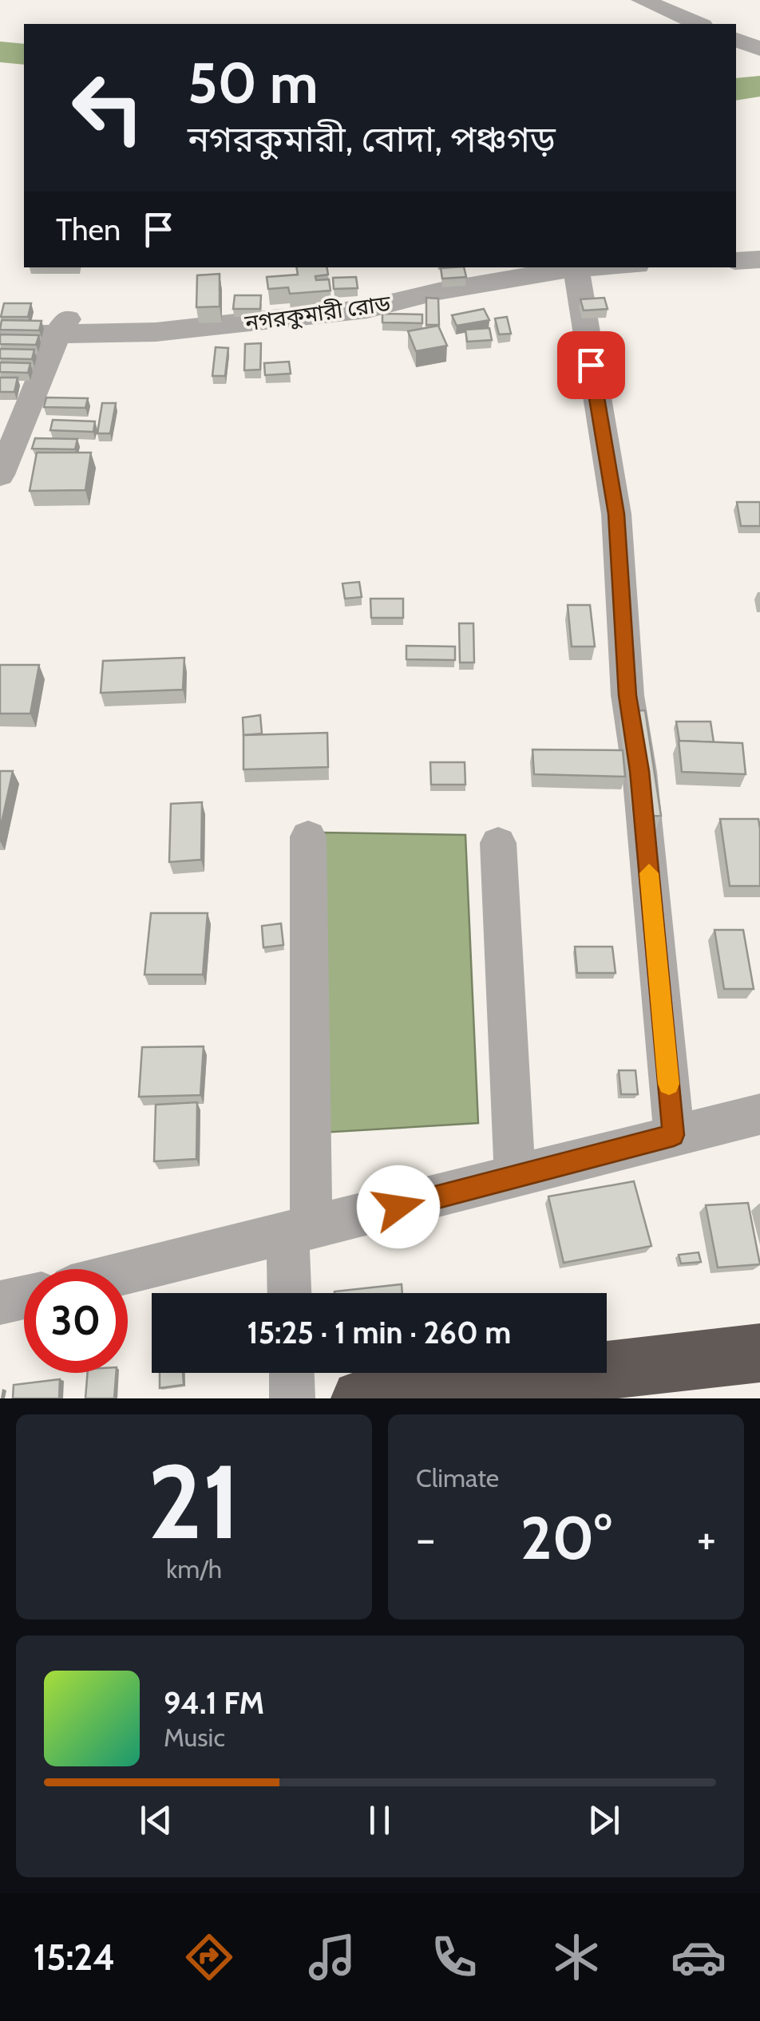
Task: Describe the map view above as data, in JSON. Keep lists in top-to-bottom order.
{
  "streets": {
    "street": ["নগরকুমারী রোড"]
  },
  "page": {
    "turn": ["50 m", "নগরকুমারী, বোদা, পঞ্চগড়"],
    "then": "Then",
    "limit": "30",
    "trip": "15:25 · 1 min · 260 m",
    "tile": [
      ["21", "km/h"],
      "Climate"
    ],
    "heat": ["−", "20°", "+"],
    "song": ["94.1 FM", "Music"],
    "tabs": "15:24"
  }
}
